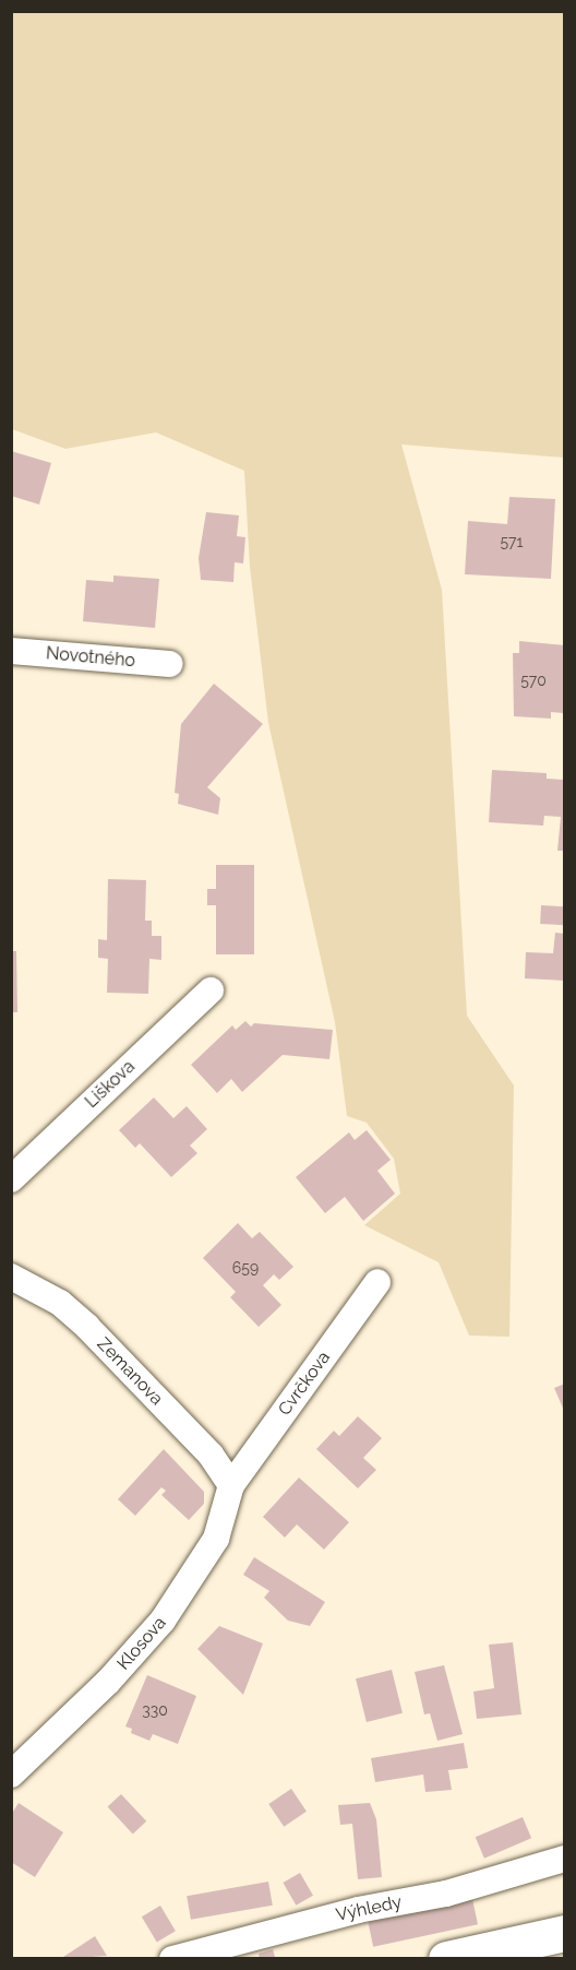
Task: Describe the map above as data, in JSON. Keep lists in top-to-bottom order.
{
  "streets": {
    "street": [
      "Novotného",
      "Liškova",
      "Zemanova",
      "Cvrčkova",
      "Klosova",
      "Výhledy"
    ]
  },
  "crossings": [
    ["Zemanova", "Cvrčkova"],
    ["Zemanova", "Klosova"],
    ["Cvrčkova", "Klosova"]
  ],
  "house_numbers": [
    "571",
    "570",
    "659",
    "330"
  ]
}
